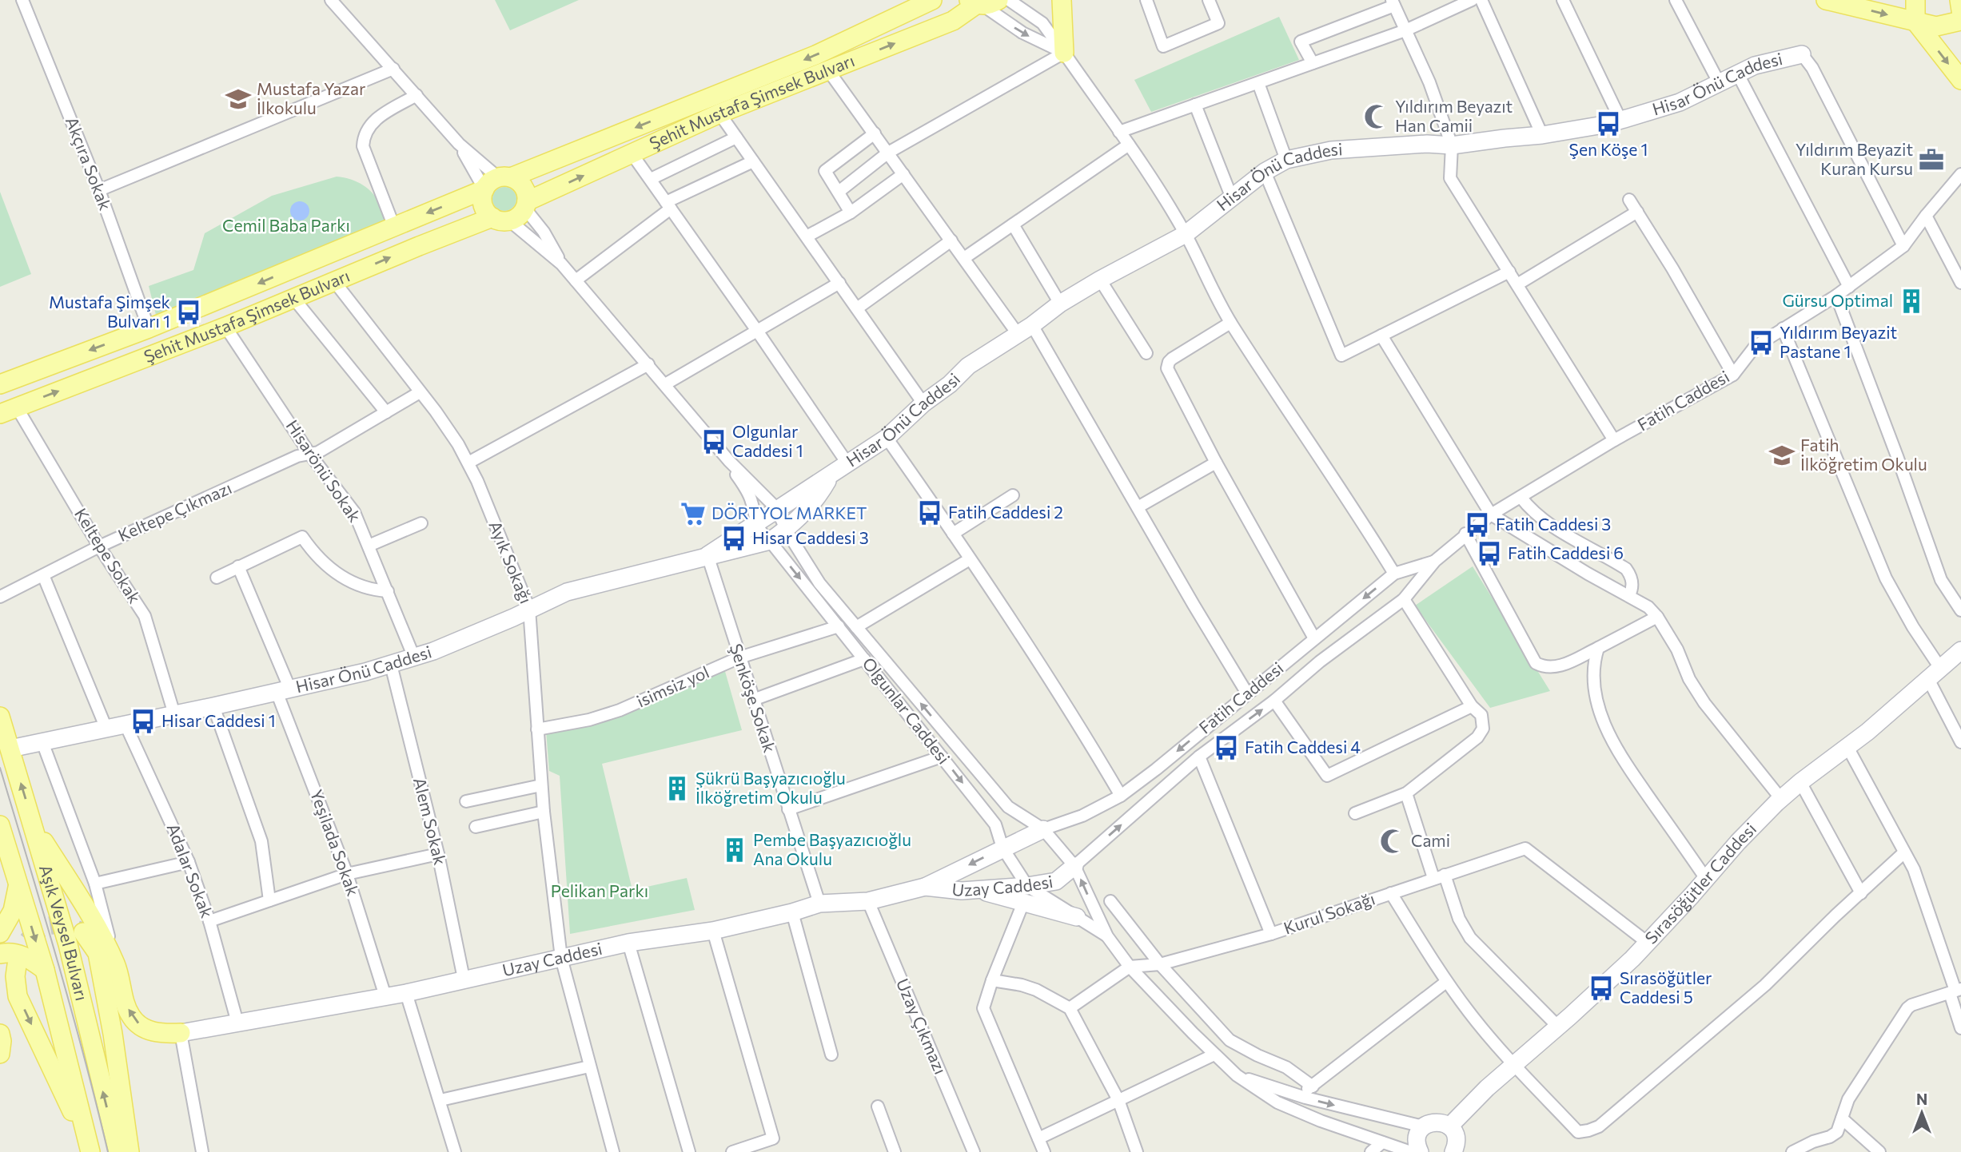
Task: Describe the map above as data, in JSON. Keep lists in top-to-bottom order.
{
  "streets": {
    "main road": [
      "Hisar Önü Caddesi",
      "Şehit Mustafa Şimsek Bulvarı",
      "Uzay Caddesi",
      "Sırasöğütler Caddesi",
      "Aşık Veysel Bulvarı"
    ],
    "street": [
      "Akçıra Sokak",
      "Fatih Caddesi",
      "Hisarönü Sokak",
      "Keltepe Çıkmazı",
      "Keltepe Sokak",
      "Ayık Sokağı",
      "isimsiz yol",
      "Şenköşe Sokak",
      "Olgunlar Caddesi",
      "Alem Sokak",
      "Yeşilada Sokak",
      "Adalar Sokak",
      "Kurul Sokağı",
      "Uzay Çıkmazı"
    ]
  },
  "crossings": [
    ["Hisar Önü Caddesi", "Hisarönü Sokak"],
    ["Hisar Önü Caddesi", "Keltepe Sokak"],
    ["Hisar Önü Caddesi", "Ayık Sokağı"],
    ["Hisar Önü Caddesi", "Şenköşe Sokak"],
    ["Hisar Önü Caddesi", "Olgunlar Caddesi"],
    ["Hisar Önü Caddesi", "Alem Sokak"],
    ["Hisar Önü Caddesi", "Yeşilada Sokak"],
    ["Hisar Önü Caddesi", "Adalar Sokak"],
    ["Hisar Önü Caddesi", "Aşık Veysel Bulvarı"],
    ["Şehit Mustafa Şimsek Bulvarı", "Akçıra Sokak"],
    ["Şehit Mustafa Şimsek Bulvarı", "Hisarönü Sokak"],
    ["Şehit Mustafa Şimsek Bulvarı", "Keltepe Sokak"],
    ["Şehit Mustafa Şimsek Bulvarı", "Ayık Sokağı"],
    ["Fatih Caddesi", "Olgunlar Caddesi"],
    ["Fatih Caddesi", "Uzay Caddesi"],
    ["Hisarönü Sokak", "Keltepe Çıkmazı"],
    ["Keltepe Çıkmazı", "Keltepe Sokak"],
    ["Keltepe Çıkmazı", "Ayık Sokağı"],
    ["Ayık Sokağı", "isimsiz yol"],
    ["Ayık Sokağı", "Uzay Caddesi"],
    ["isimsiz yol", "Şenköşe Sokak"],
    ["isimsiz yol", "Olgunlar Caddesi"],
    ["Şenköşe Sokak", "Uzay Caddesi"],
    ["Olgunlar Caddesi", "Uzay Caddesi"],
    ["Olgunlar Caddesi", "Kurul Sokağı"],
    ["Alem Sokak", "Uzay Caddesi"],
    ["Yeşilada Sokak", "Uzay Caddesi"],
    ["Adalar Sokak", "Uzay Caddesi"],
    ["Uzay Caddesi", "Uzay Çıkmazı"],
    ["Sırasöğütler Caddesi", "Kurul Sokağı"]
  ],
  "parks": ["Cemil Baba Parkı", "Pelikan Parkı"],
  "places": {
    "school or university": ["Mustafa Yazar İlkokulu", "Fatih İlköğretim Okulu"],
    "mosque": ["Yıldırım Beyazıt Han Camii", "Cami"],
    "bus stop": [
      "Şen Köşe 1",
      "Mustafa Şimşek Bulvarı 1",
      "Yıldırım Beyazit Pastane 1",
      "Olgunlar Caddesi 1",
      "Fatih Caddesi 2",
      "Fatih Caddesi 3",
      "Hisar Caddesi 3",
      "Fatih Caddesi 6",
      "Hisar Caddesi 1",
      "Fatih Caddesi 4",
      "Sırasöğütler Caddesi 5"
    ],
    "office": ["Yıldırım Beyazit Kuran Kursu"],
    "building": ["Gürsu Optimal", "Şükrü Başyazıcıoğlu İlköğretim Okulu", "Pembe Başyazıcıoğlu Ana Okulu"],
    "supermarket": ["DÖRTYOL MARKET"]
  },
  "north": "top"
}
